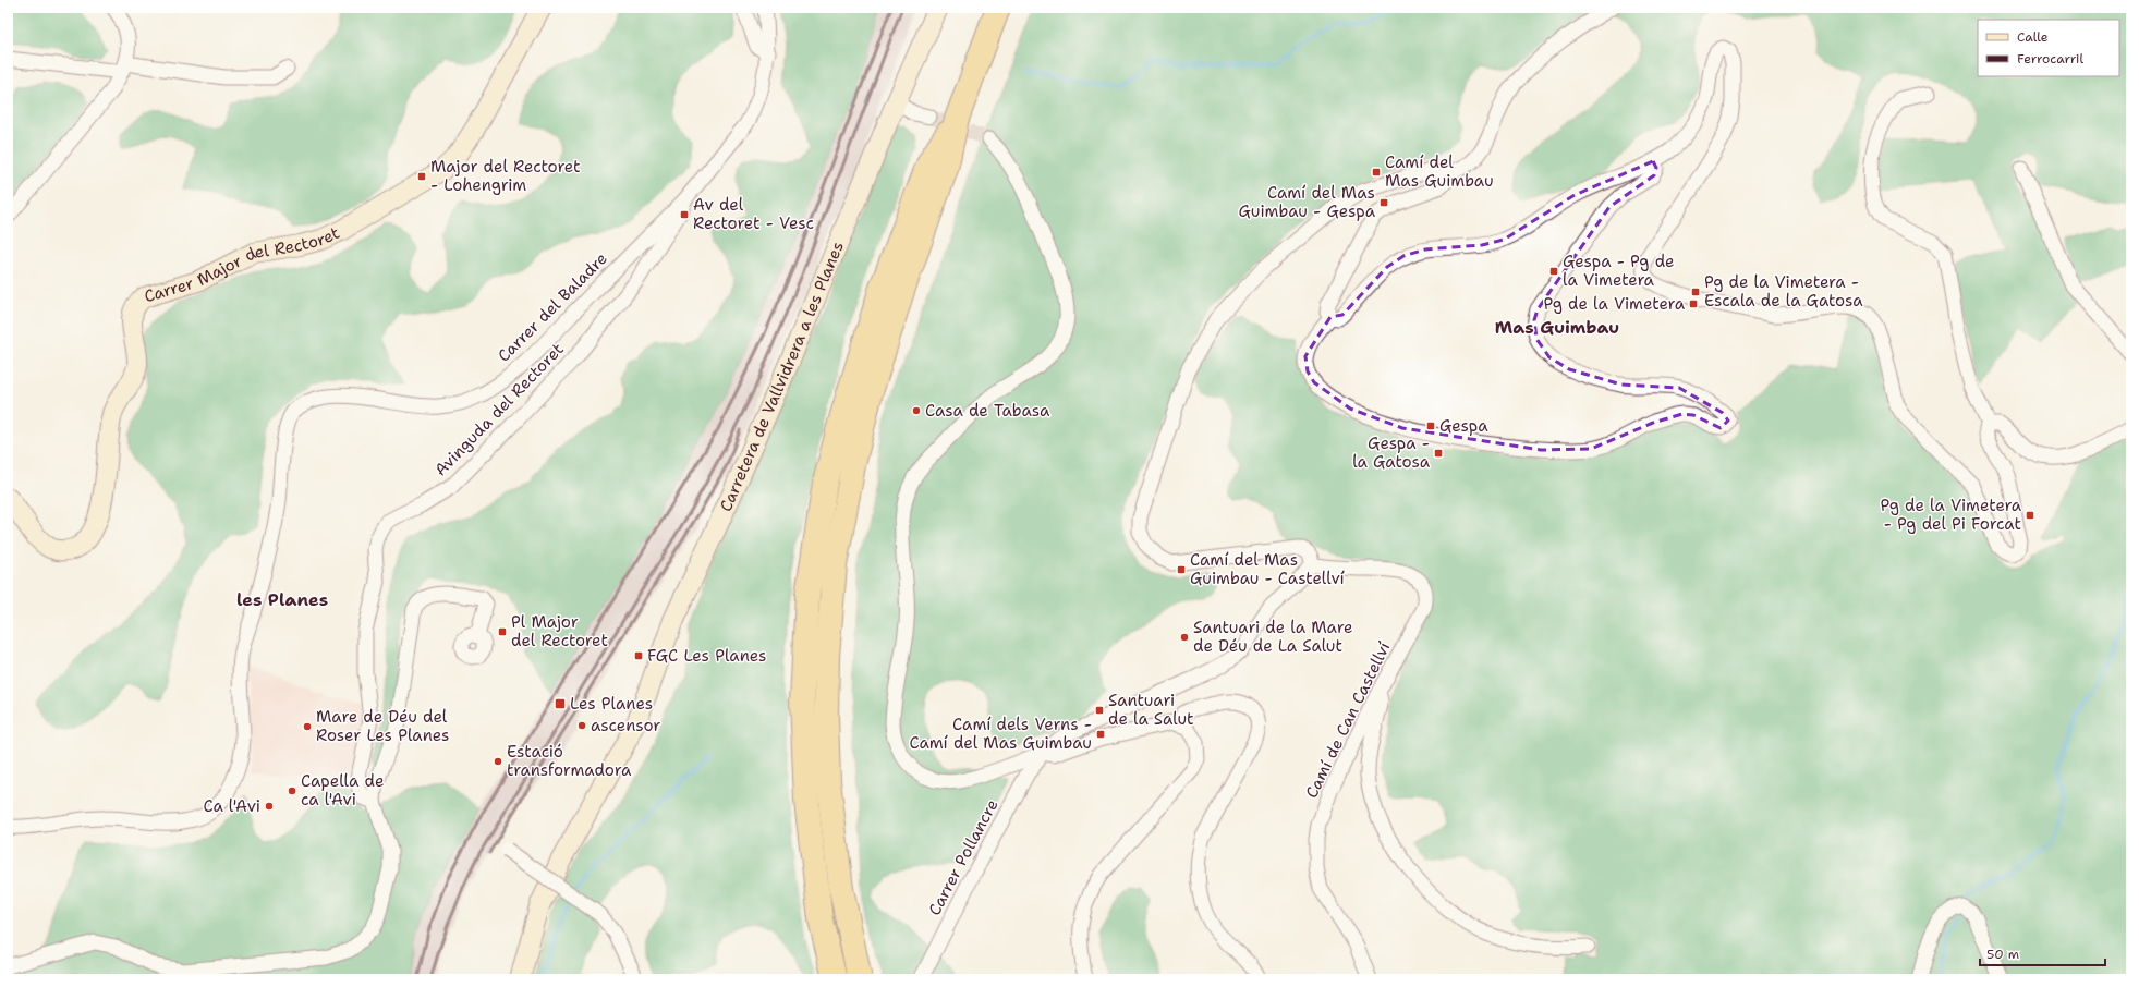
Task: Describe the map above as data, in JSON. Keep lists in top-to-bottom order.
{
  "streets": {
    "main road": ["Carrer Major del Rectoret", "Carretera de Vallvidrera a les Planes"],
    "street": [
      "Carrer del Baladre",
      "Avinguda del Rectoret",
      "Camí de Can Castellví",
      "Carrer Pollancre"
    ]
  },
  "crossings": [
    ["Carrer del Baladre", "Avinguda del Rectoret"]
  ],
  "districts": ["Mas Guimbau", "les Planes"],
  "places": {
    "transit": [
      "Camí del Mas Guimbau",
      "Major del Rectoret - Lohengrim",
      "Camí del Mas Guimbau - Gespa",
      "Av del Rectoret - Vesc",
      "Gespa - Pg de la Vimetera",
      "Pg de la Vimetera - Escala de la Gatosa",
      "Pg de la Vimetera",
      "Gespa",
      "Gespa - la Gatosa",
      "Pg de la Vimetera - Pg del Pi Forcat",
      "Camí del Mas Guimbau - Castellví",
      "Pl Major del Rectoret",
      "FGC Les Planes",
      "Les Planes",
      "Santuari de la Salut",
      "Camí dels Verns - Camí del Mas Guimbau"
    ],
    "other": [
      "Casa de Tabasa",
      "Santuari de la Mare de Déu de La Salut",
      "ascensor",
      "Mare de Déu del Roser Les Planes",
      "Estació transformadora",
      "Capella de ca l'Avi",
      "Ca l'Avi"
    ]
  },
  "legend": ["Calle", "Ferrocarril"],
  "scale_bar": "50 m"
}
